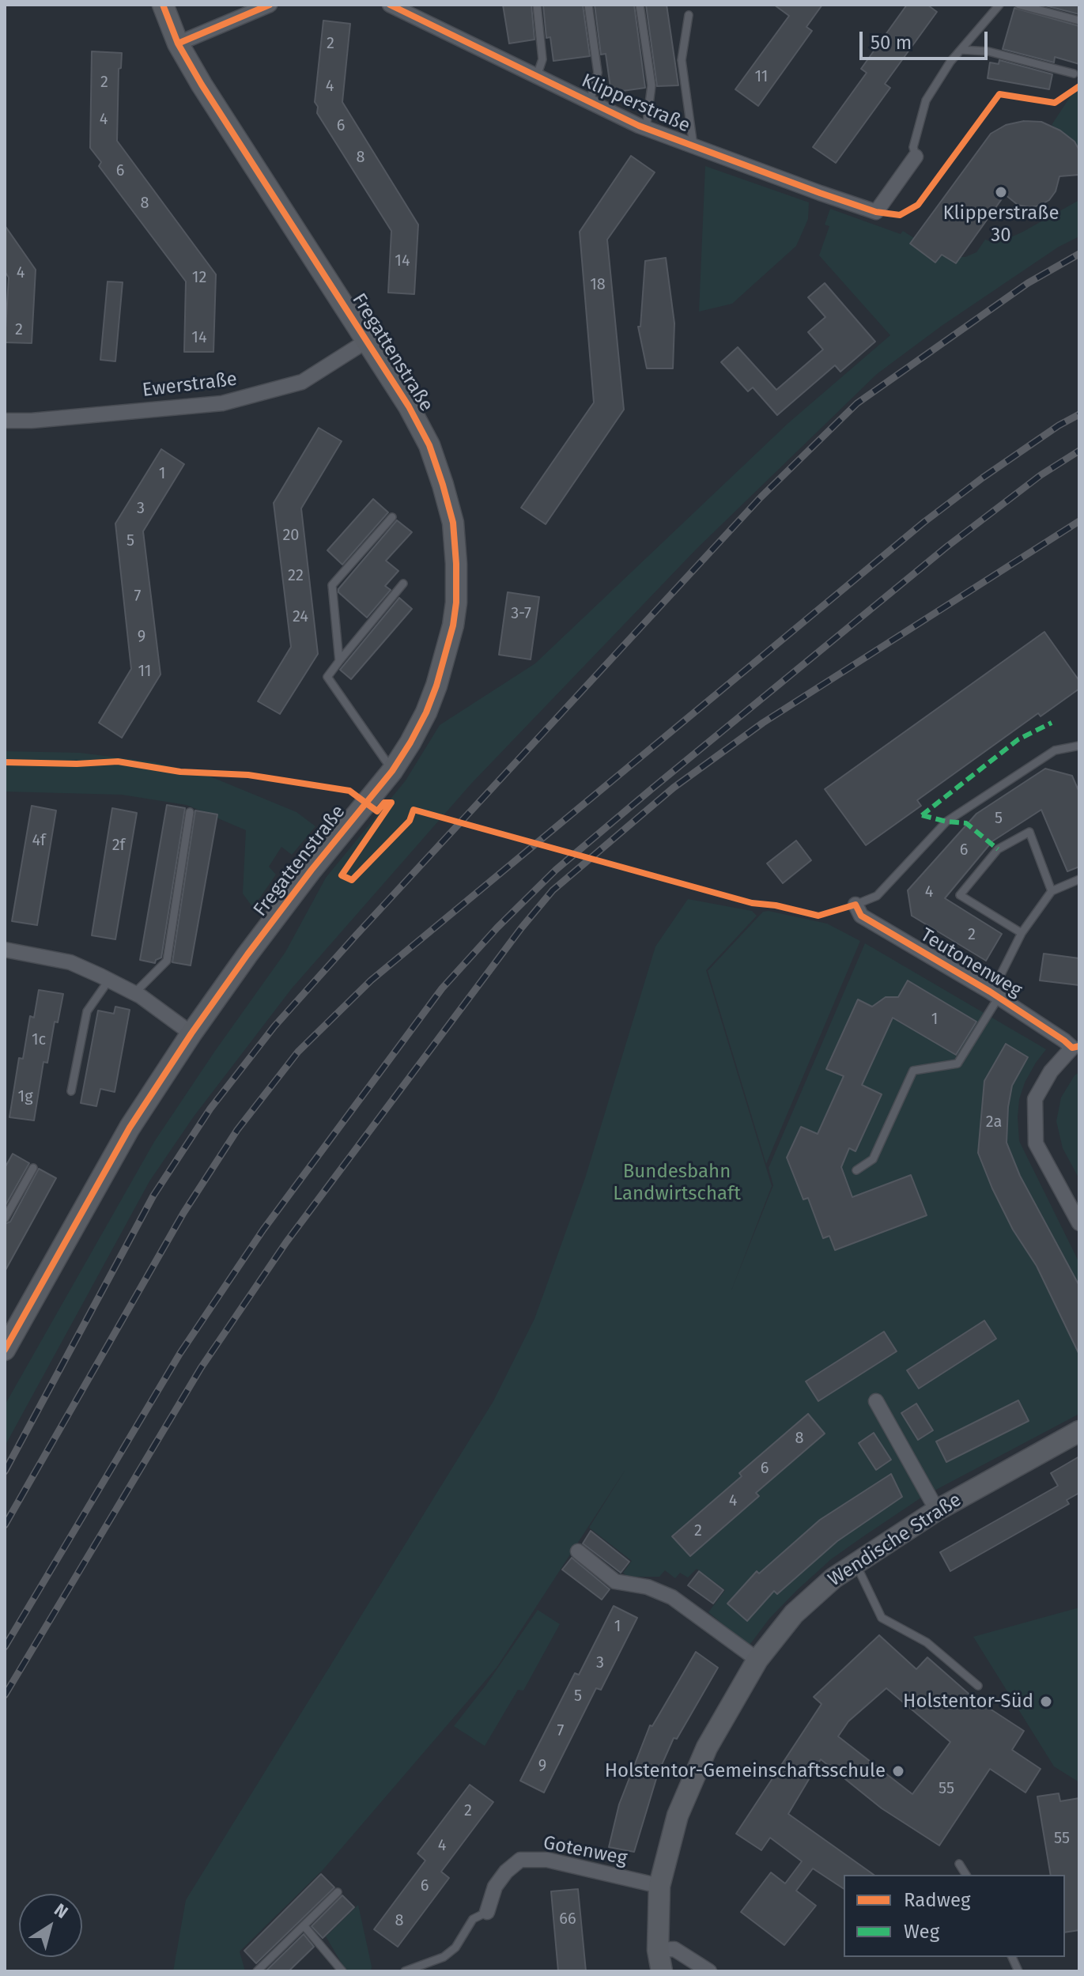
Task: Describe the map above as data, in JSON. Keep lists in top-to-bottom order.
{
  "streets": {
    "street": [
      "Klipperstraße",
      "Fregattenstraße",
      "Ewerstraße",
      "Teutonenweg",
      "Wendische Straße",
      "Gotenweg"
    ]
  },
  "crossings": [
    ["Fregattenstraße", "Ewerstraße"],
    ["Wendische Straße", "Gotenweg"]
  ],
  "parks": ["Bundesbahn Landwirtschaft"],
  "places": ["Klipperstraße 30", "Holstentor-Süd", "Holstentor-Gemeinschaftsschule"],
  "house_numbers": [
    "2",
    "11",
    "2",
    "4",
    "4",
    "6",
    "8",
    "6",
    "8",
    "14",
    "4",
    "12",
    "18",
    "2",
    "14",
    "1",
    "3",
    "20",
    "5",
    "22",
    "7",
    "3-7",
    "24",
    "9",
    "11",
    "5",
    "4f",
    "2f",
    "6",
    "4",
    "2",
    "1",
    "1c",
    "1g",
    "2a",
    "8",
    "6",
    "4",
    "2",
    "1",
    "3",
    "5",
    "7",
    "9",
    "55",
    "2",
    "55",
    "4",
    "6",
    "66",
    "8"
  ],
  "legend": ["Radweg", "Weg"],
  "scale_bar": "50 m",
  "north": "top right"
}
